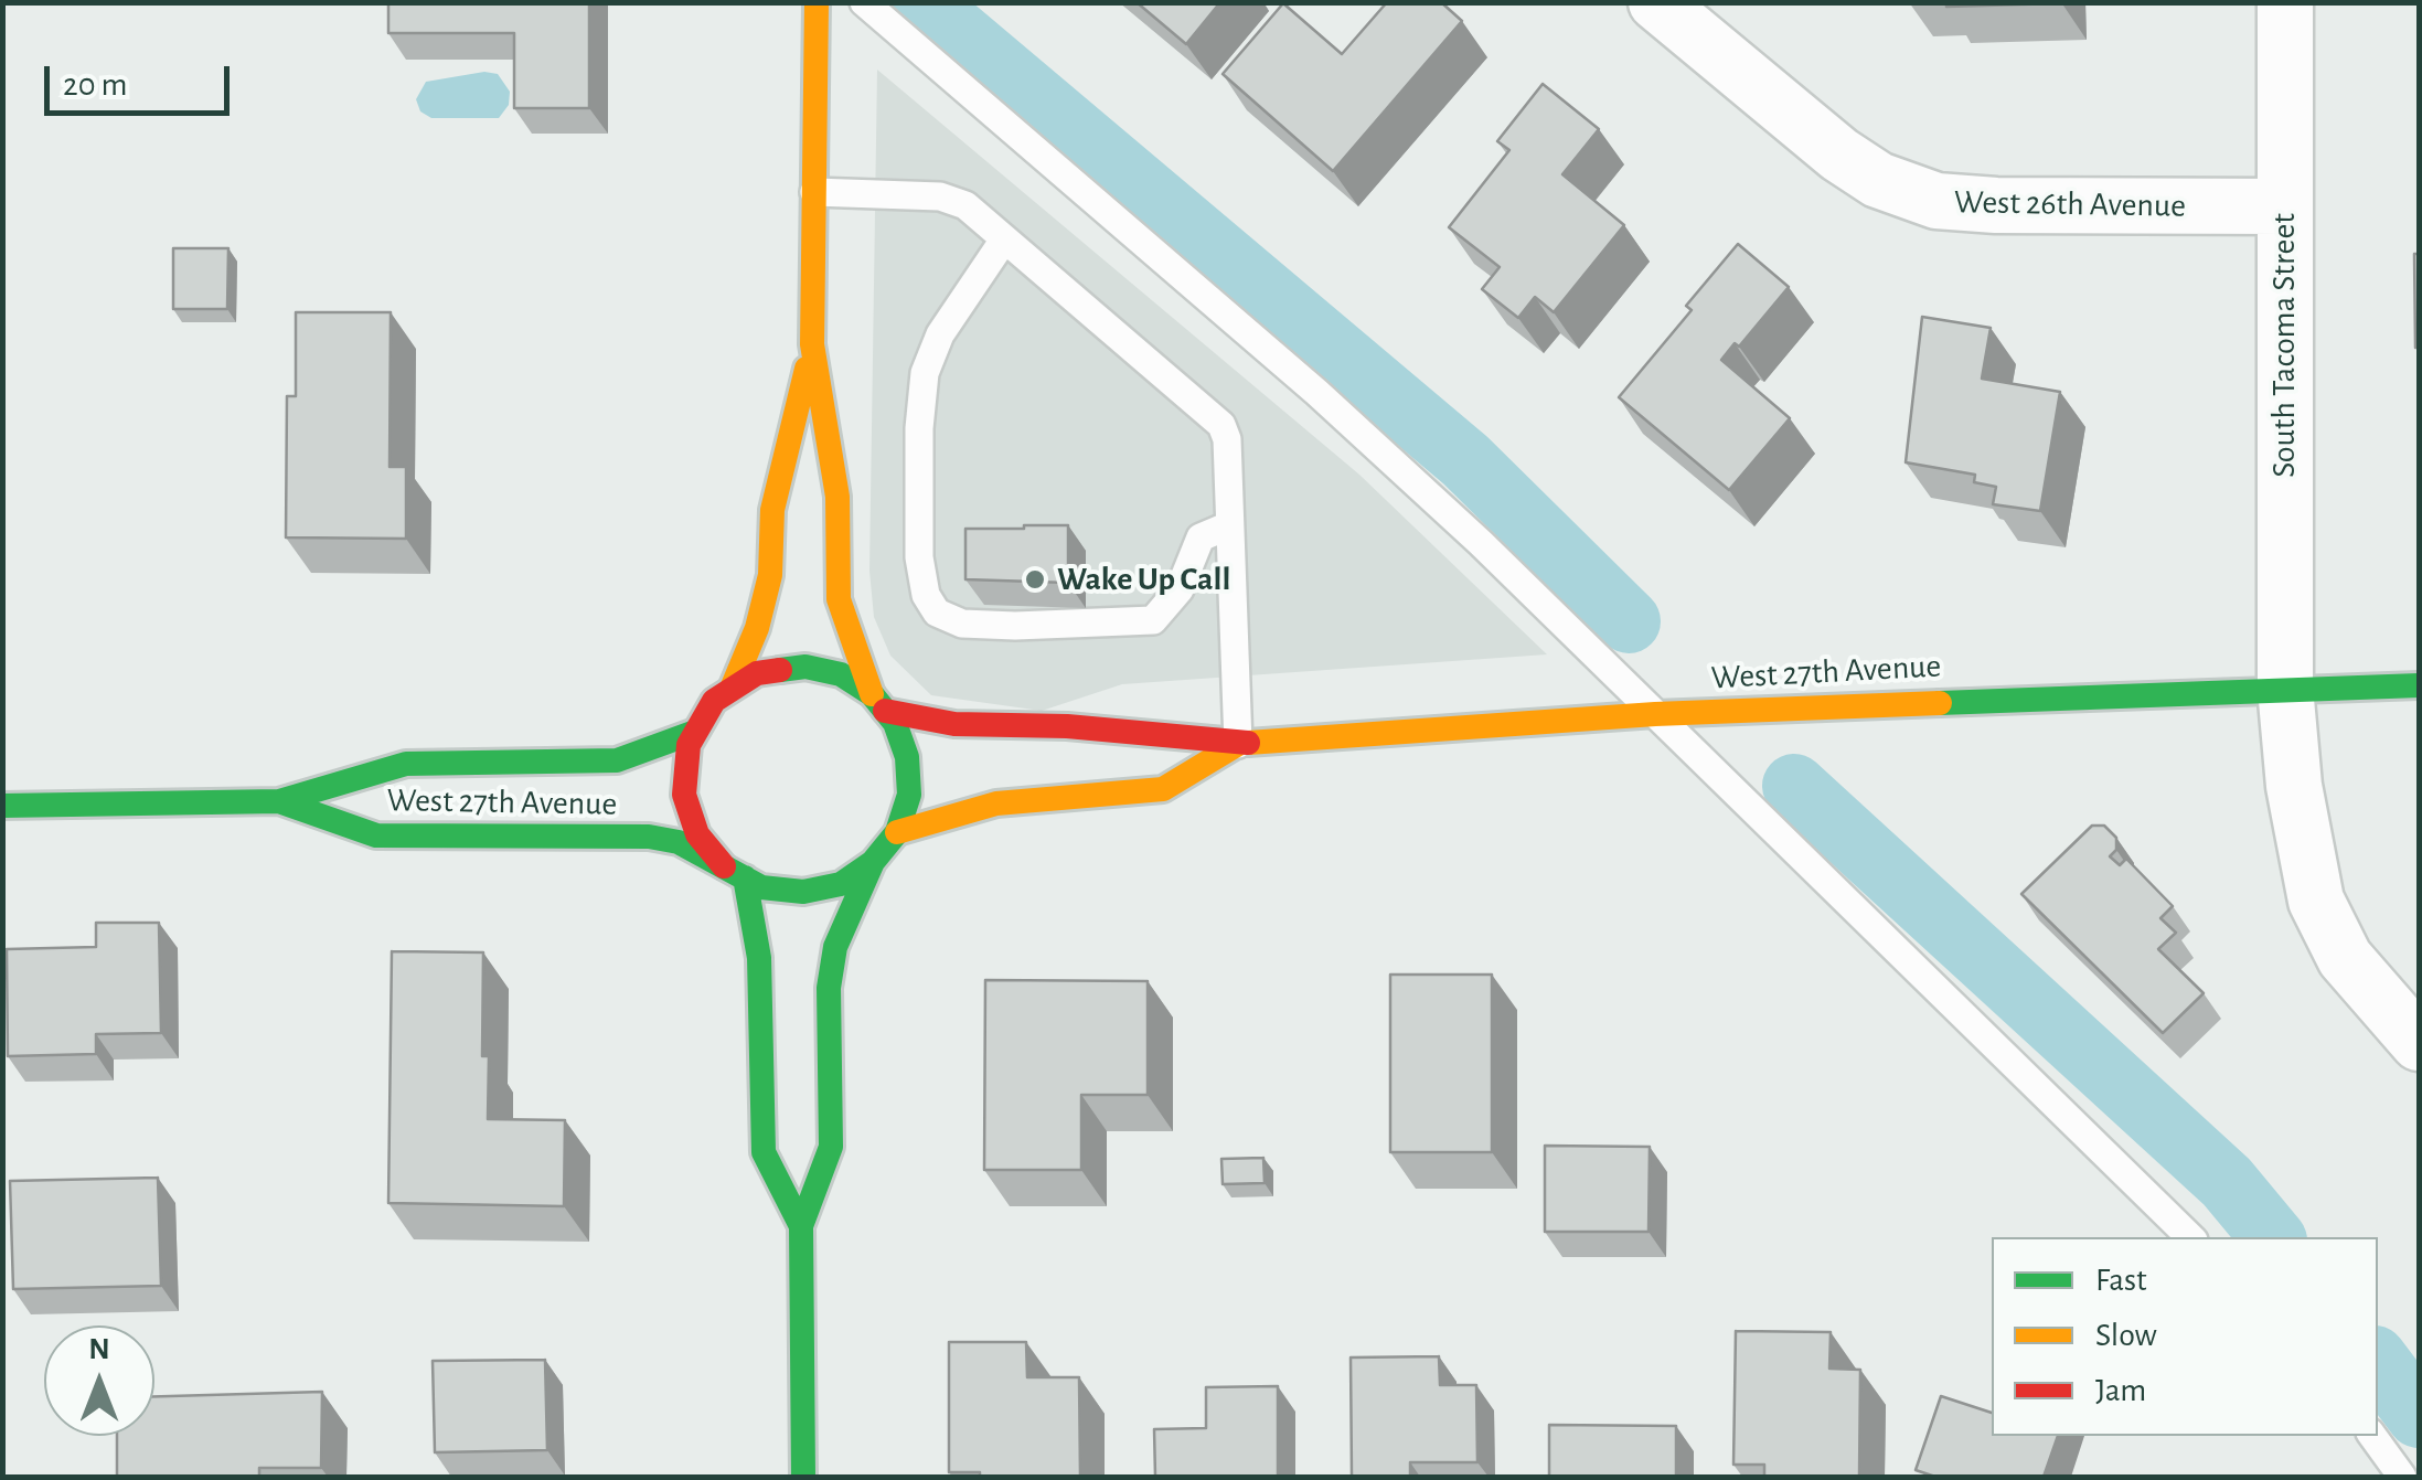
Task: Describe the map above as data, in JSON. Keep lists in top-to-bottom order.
{
  "streets": {
    "main road": ["West 27th Avenue"],
    "street": ["West 26th Avenue", "South Tacoma Street"]
  },
  "crossings": [
    ["West 26th Avenue", "South Tacoma Street"],
    ["South Tacoma Street", "West 27th Avenue"]
  ],
  "places": ["Wake Up Call"],
  "legend": ["Fast", "Slow", "Jam"],
  "scale_bar": "20 m",
  "north": "top"
}
